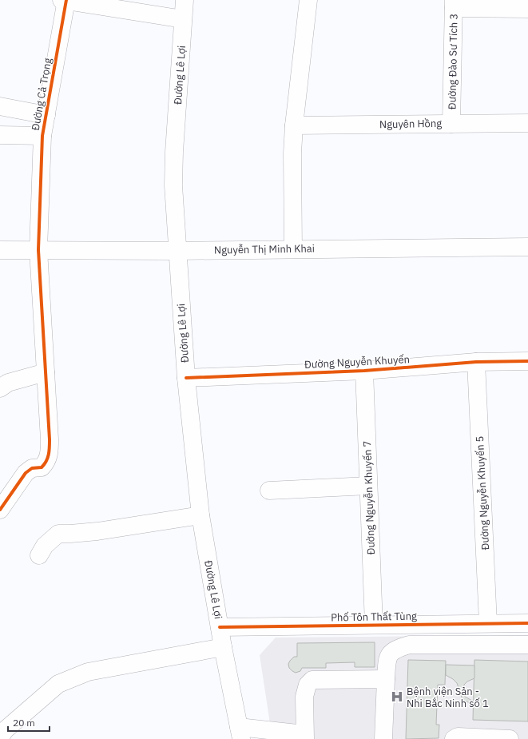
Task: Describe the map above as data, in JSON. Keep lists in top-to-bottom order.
{
  "streets": {
    "street": [
      "Đường Đào Sư Tích 3",
      "Đường Lê Lợi",
      "Đường Cả Trọng",
      "Nguyên Hồng",
      "Nguyễn Thị Minh Khai",
      "Đường Nguyễn Khuyến",
      "Đường Nguyễn Khuyến 5",
      "Đường Nguyễn Khuyến 7",
      "Phố Tôn Thất Tùng"
    ]
  },
  "crossings": [
    ["Đường Đào Sư Tích 3", "Nguyên Hồng"],
    ["Đường Lê Lợi", "Nguyễn Thị Minh Khai"],
    ["Đường Lê Lợi", "Đường Nguyễn Khuyến"],
    ["Đường Lê Lợi", "Phố Tôn Thất Tùng"],
    ["Đường Cả Trọng", "Nguyễn Thị Minh Khai"],
    ["Đường Nguyễn Khuyến", "Đường Nguyễn Khuyến 5"],
    ["Đường Nguyễn Khuyến", "Đường Nguyễn Khuyến 7"],
    ["Đường Nguyễn Khuyến 5", "Phố Tôn Thất Tùng"],
    ["Đường Nguyễn Khuyến 7", "Phố Tôn Thất Tùng"]
  ],
  "places": {
    "hospital": ["Bệnh viện Sản - Nhi Bắc Ninh số 1"]
  },
  "scale_bar": "20 m"
}
